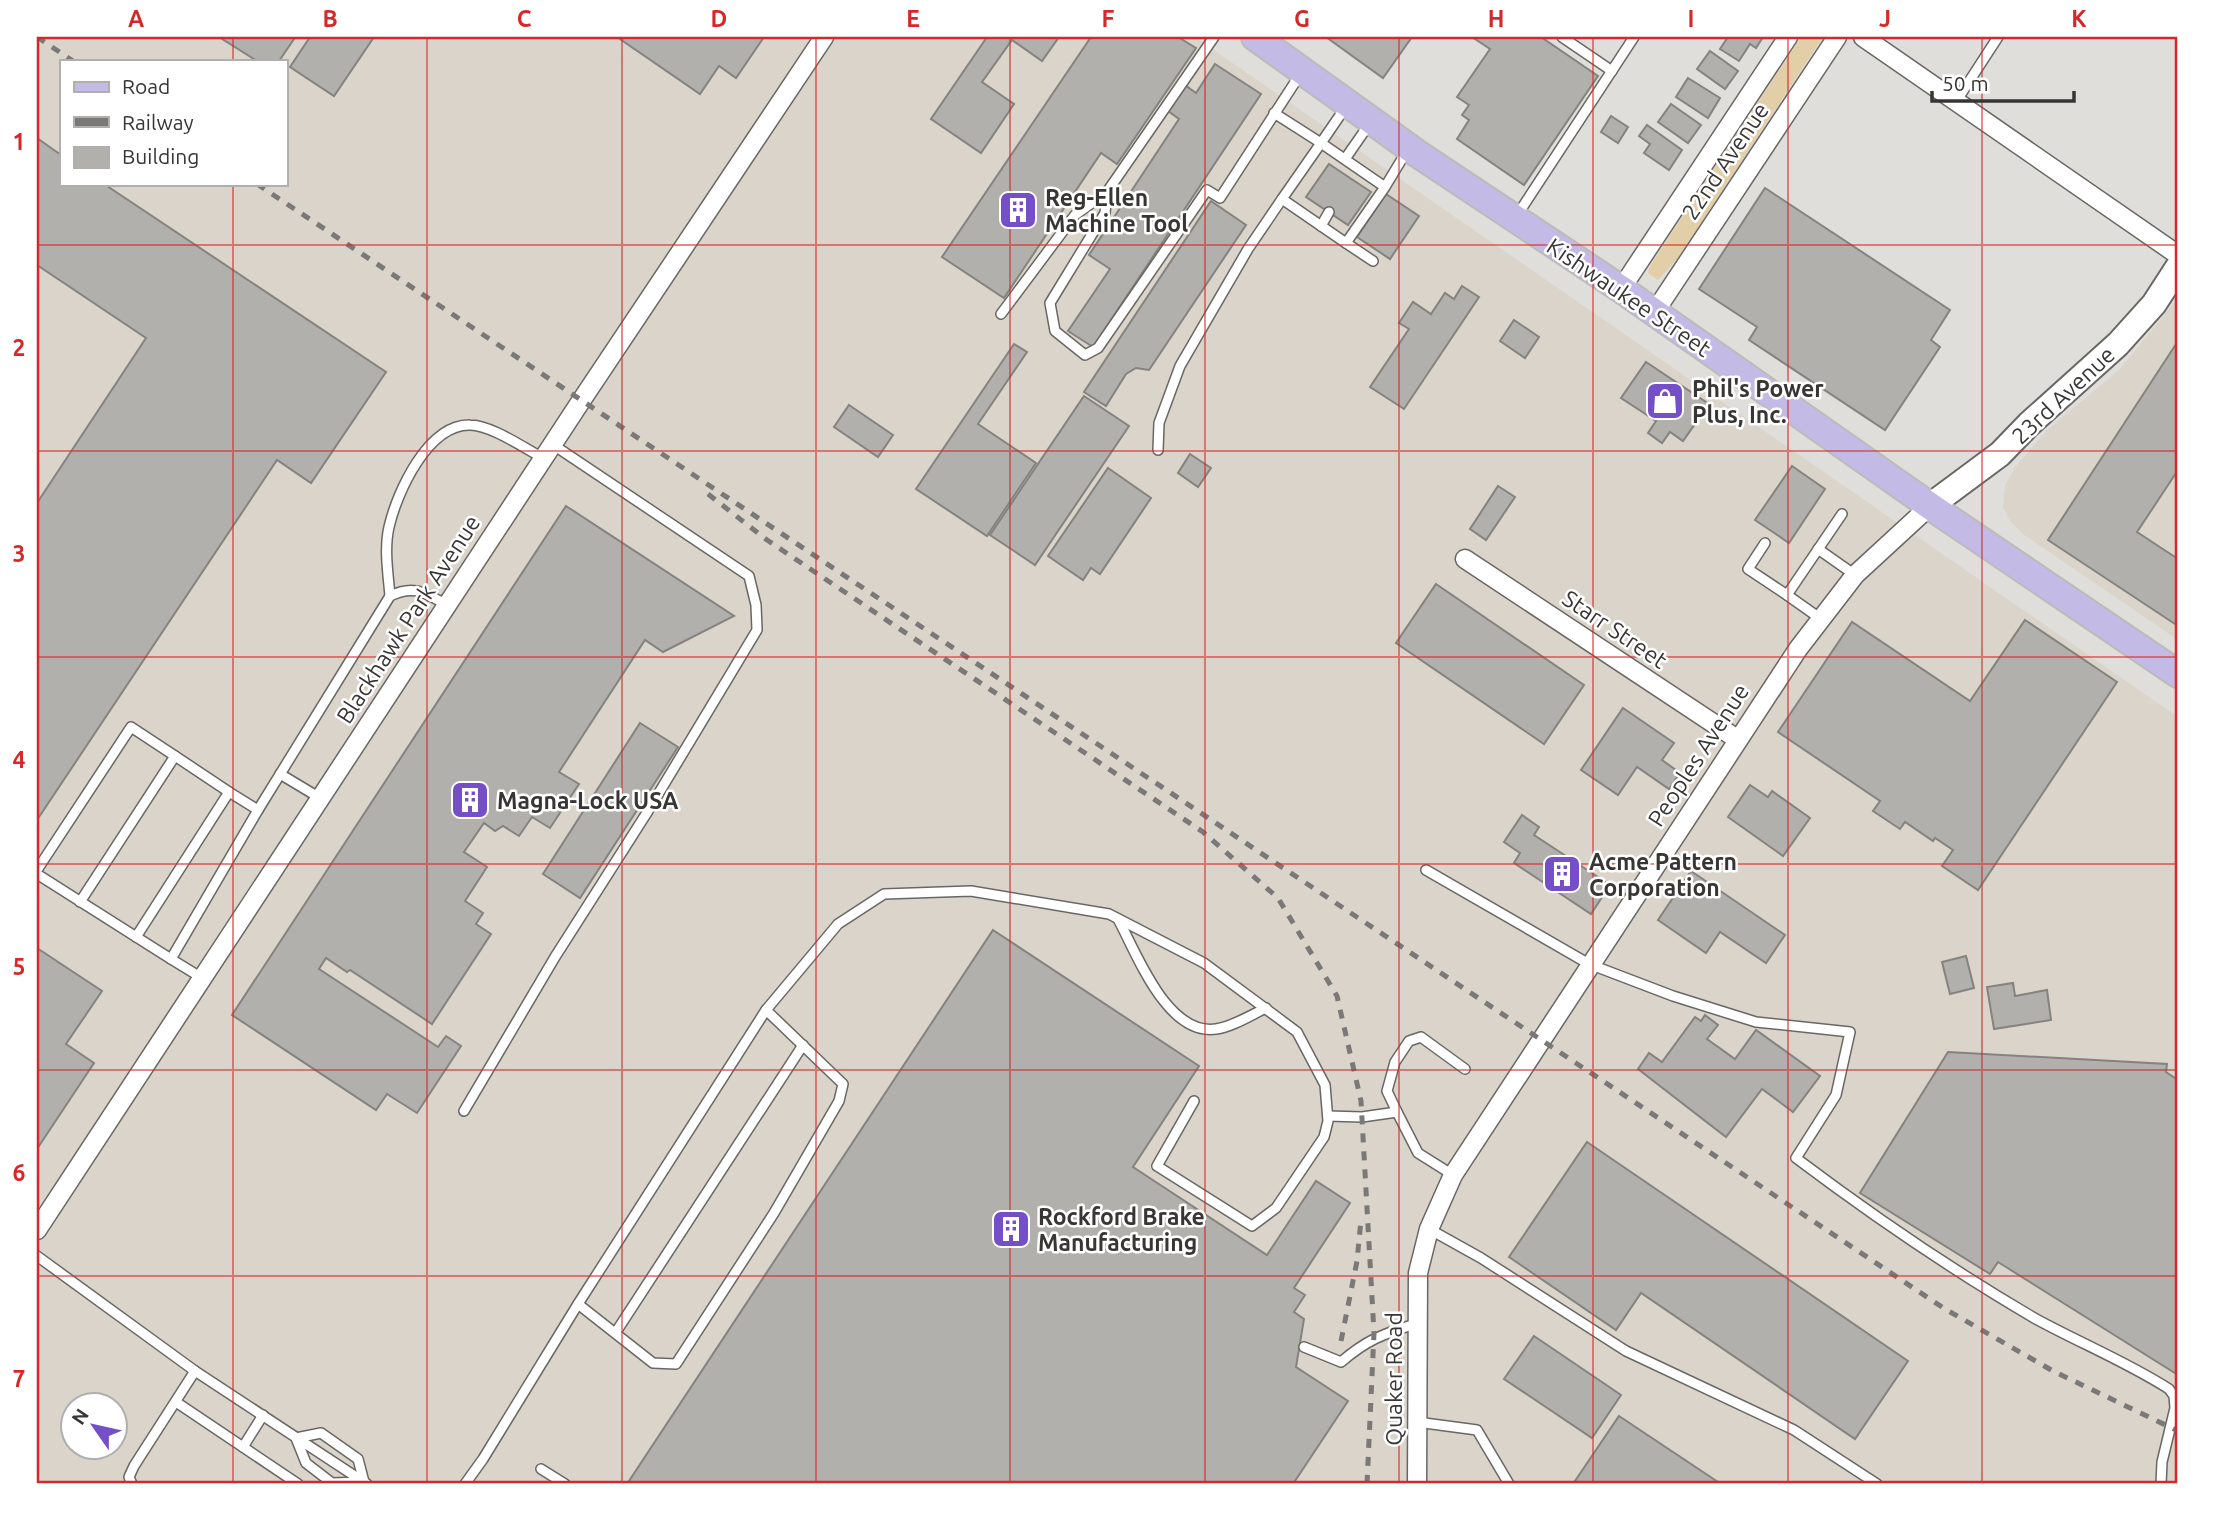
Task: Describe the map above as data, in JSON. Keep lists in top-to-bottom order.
{
  "streets": {
    "main road": ["Kishwaukee Street"],
    "street": [
      "22nd Avenue",
      "23rd Avenue",
      "Blackhawk Park Avenue",
      "Starr Street",
      "Peoples Avenue",
      "Quaker Road"
    ]
  },
  "crossings": [
    ["22nd Avenue", "Kishwaukee Street"],
    ["Kishwaukee Street", "23rd Avenue"],
    ["Kishwaukee Street", "Peoples Avenue"],
    ["23rd Avenue", "Peoples Avenue"],
    ["Starr Street", "Peoples Avenue"],
    ["Peoples Avenue", "Quaker Road"]
  ],
  "places": {
    "building": [
      "Reg-Ellen Machine Tool",
      "Magna-Lock USA",
      "Acme Pattern Corporation",
      "Rockford Brake Manufacturing"
    ],
    "shop": ["Phil's Power Plus, Inc."]
  },
  "legend": ["Road", "Railway", "Building"],
  "scale_bar": "50 m",
  "north": "top left",
  "grid": {
    "columns": [
      "A",
      "B",
      "C",
      "D",
      "E",
      "F",
      "G",
      "H",
      "I",
      "J",
      "K"
    ],
    "rows": [
      "1",
      "2",
      "3",
      "4",
      "5",
      "6",
      "7"
    ]
  }
}
